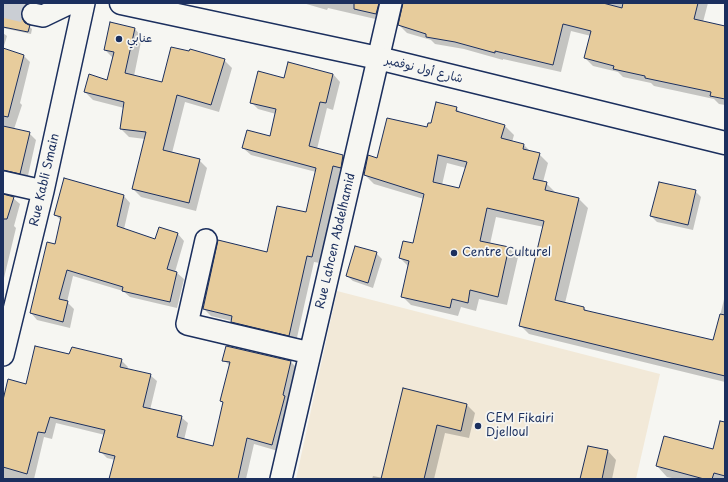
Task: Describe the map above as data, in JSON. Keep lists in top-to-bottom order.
{
  "streets": {
    "main road": ["شارع أول نوفمبر"],
    "street": ["Rue Kabli Smain", "Rue Lahcen Abdelhamid"]
  },
  "crossings": [
    ["شارع أول نوفمبر", "Rue Lahcen Abdelhamid"]
  ],
  "places": ["عنابي", "Centre Culturel", "CEM Fikairi Djelloul"]
}
